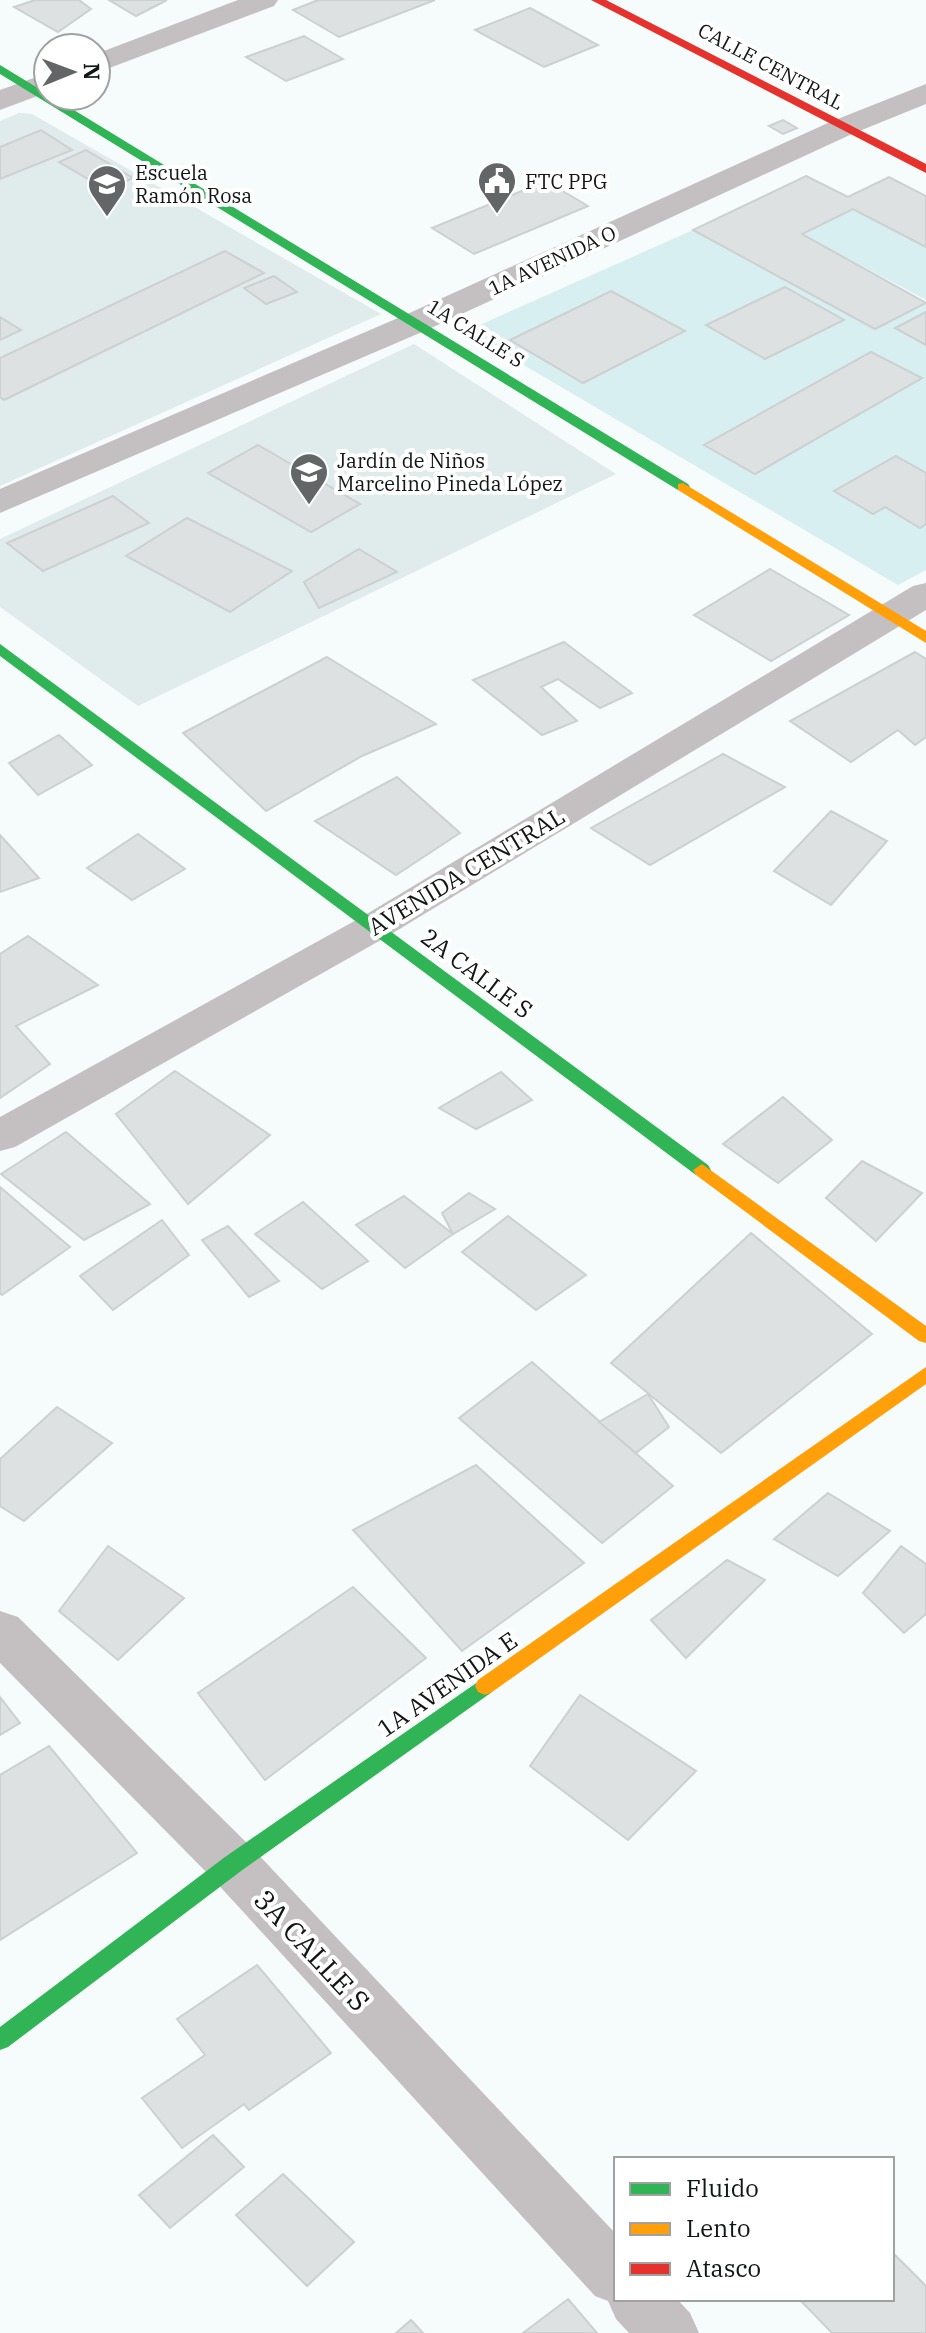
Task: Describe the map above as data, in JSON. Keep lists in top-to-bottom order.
{
  "streets": {
    "street": [
      "CALLE CENTRAL",
      "1A AVENIDA O",
      "1A CALLE S",
      "AVENIDA CENTRAL",
      "2A CALLE S",
      "1A AVENIDA E",
      "3A CALLE S"
    ]
  },
  "crossings": [
    ["CALLE CENTRAL", "1A AVENIDA O"],
    ["1A AVENIDA O", "1A CALLE S"],
    ["1A CALLE S", "AVENIDA CENTRAL"],
    ["AVENIDA CENTRAL", "2A CALLE S"],
    ["1A AVENIDA E", "3A CALLE S"]
  ],
  "places": {
    "public building": ["FTC PPG"],
    "school or university": ["Escuela Ramón Rosa", "Jardín de Niños Marcelino Pineda López"]
  },
  "legend": ["Fluido", "Lento", "Atasco"],
  "north": "right"
}
